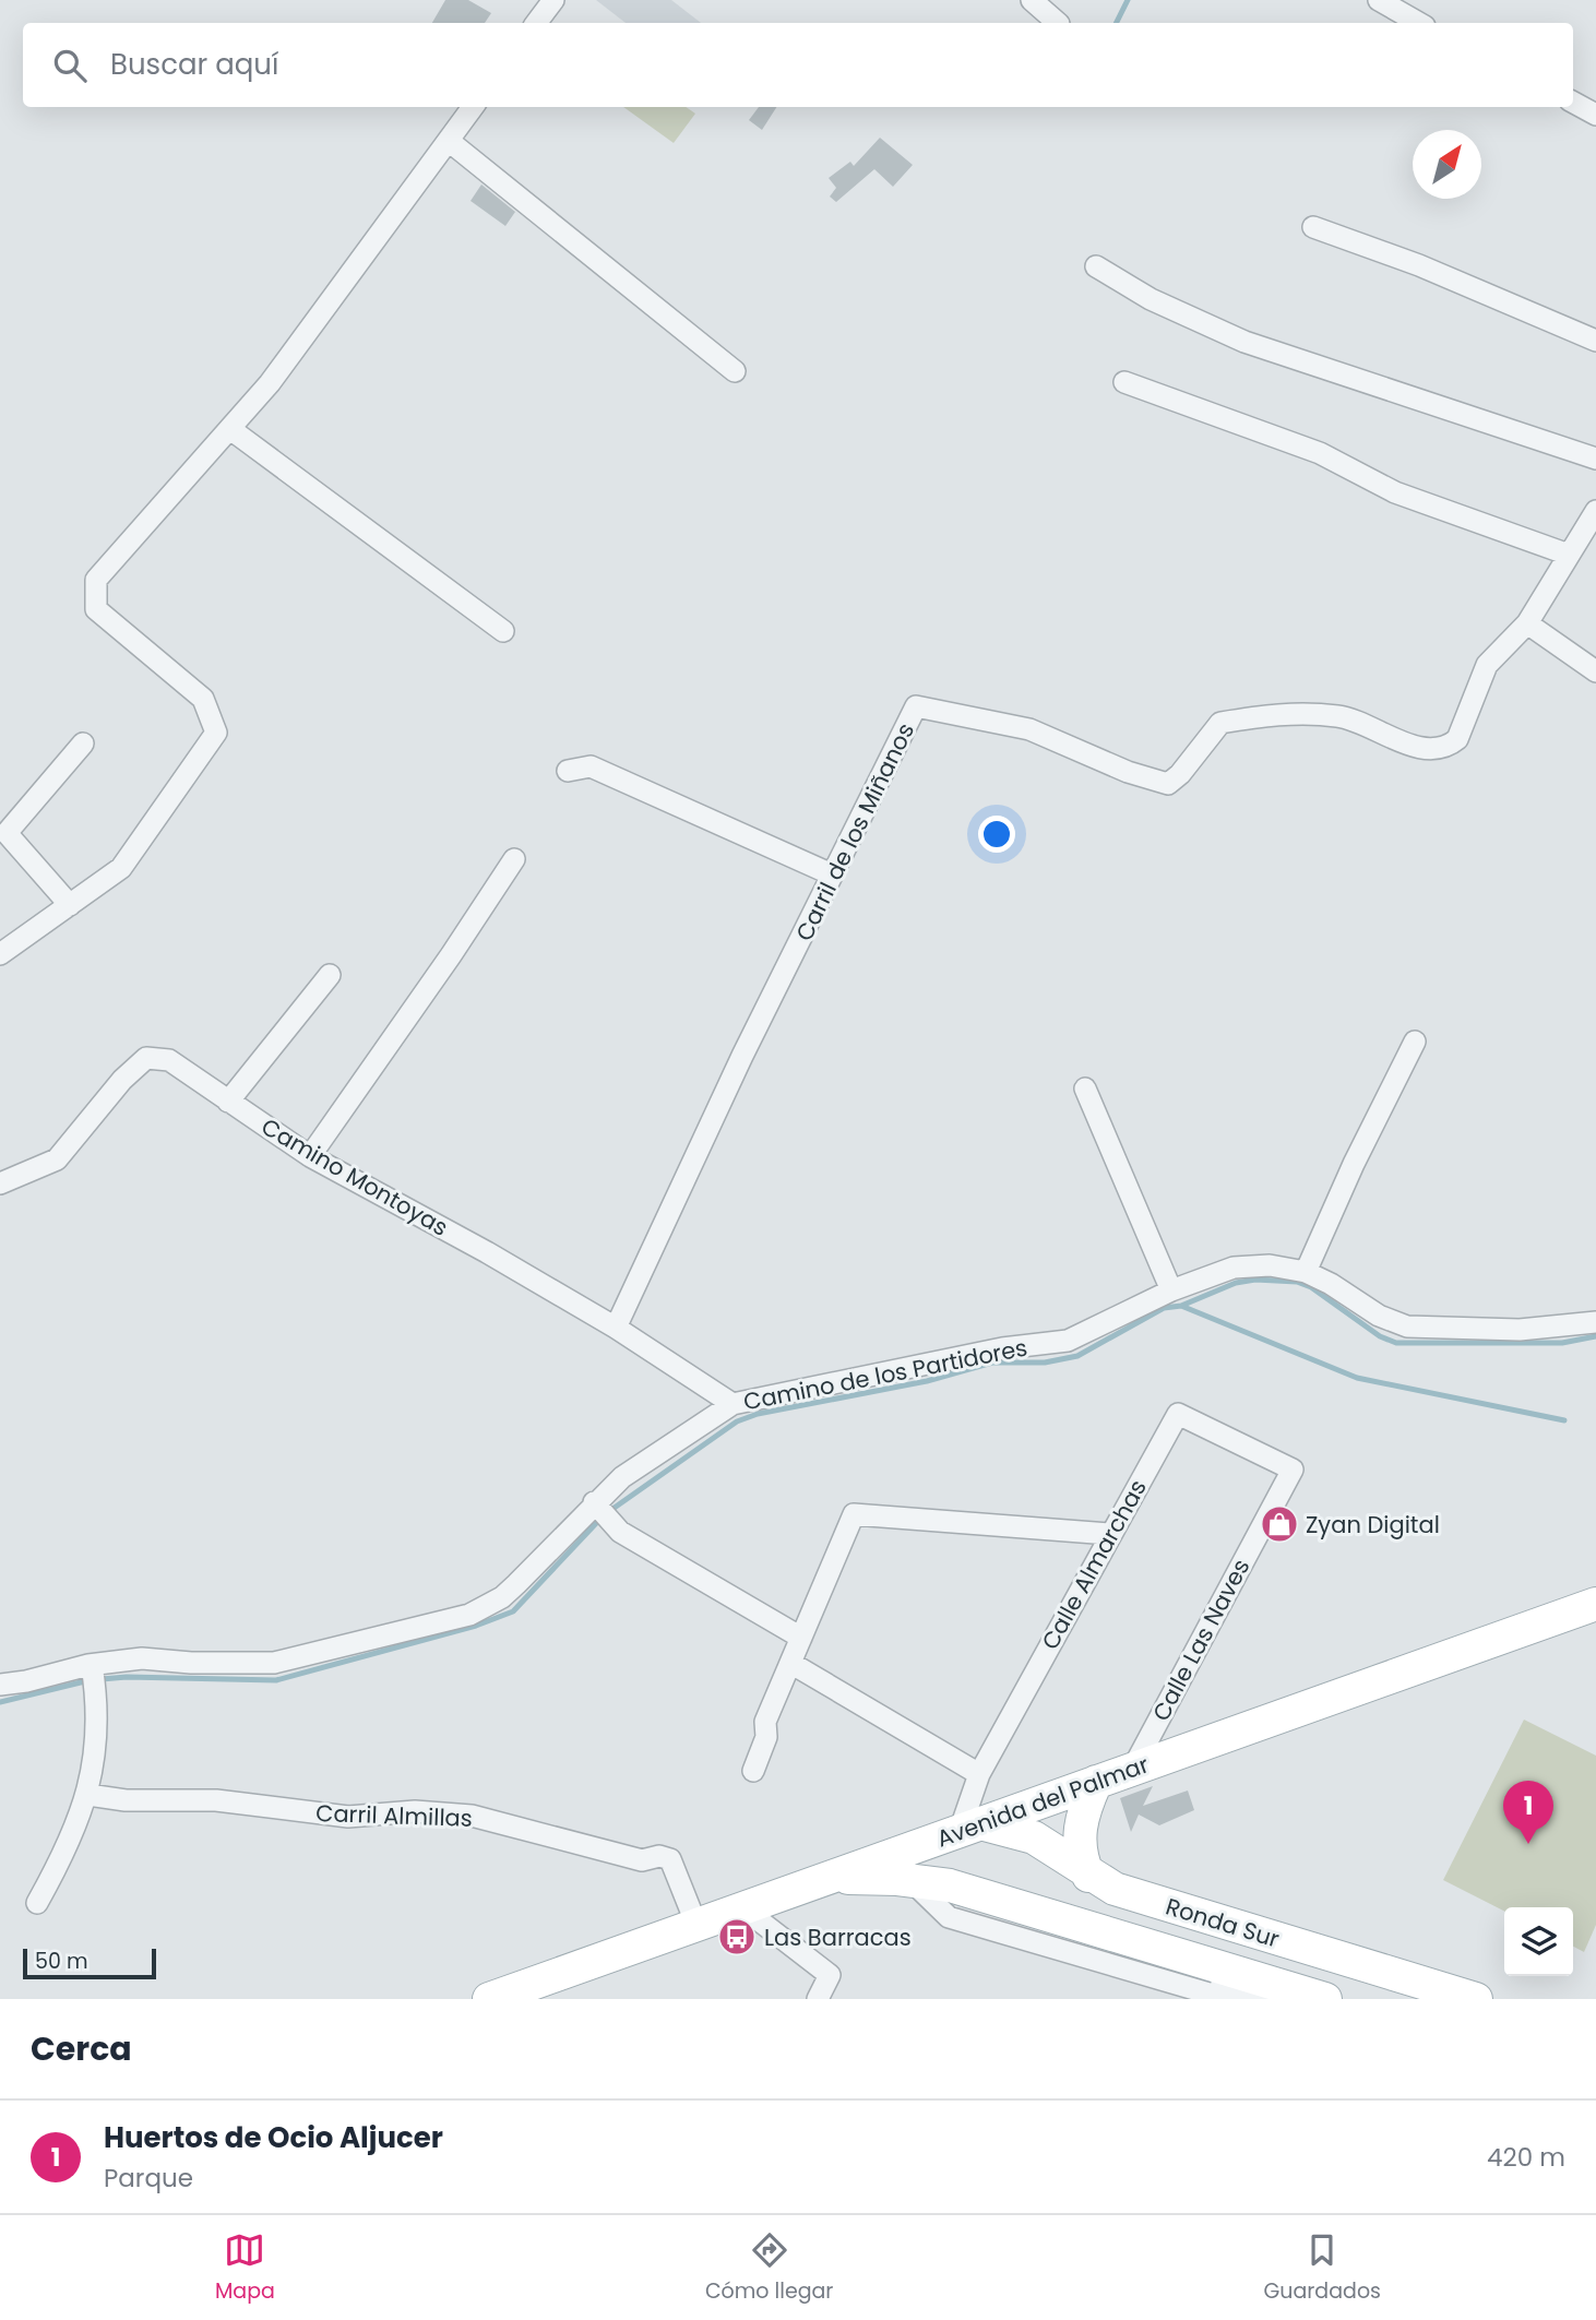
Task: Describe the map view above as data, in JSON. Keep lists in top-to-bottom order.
{
  "streets": {
    "main road": ["Avenida del Palmar", "Ronda Sur"],
    "street": [
      "Carril de los Miñanos",
      "Camino Montoyas",
      "Camino de los Partidores",
      "Calle Almarchas",
      "Calle Las Naves",
      "Carril Almillas"
    ]
  },
  "crossings": [
    ["Carril de los Miñanos", "Camino Montoyas"],
    ["Camino Montoyas", "Camino de los Partidores"],
    ["Calle Almarchas", "Calle Las Naves"],
    ["Calle Almarchas", "Avenida del Palmar"],
    ["Calle Almarchas", "Ronda Sur"],
    ["Calle Las Naves", "Avenida del Palmar"],
    ["Avenida del Palmar", "Carril Almillas"],
    ["Avenida del Palmar", "Ronda Sur"]
  ],
  "places": {
    "shop": ["Zyan Digital"],
    "bus stop": ["Las Barracas"]
  },
  "scale_bar": "50 m",
  "north": "top right",
  "page": {
    "search": "Buscar aquí",
    "pins": "1",
    "scale": "50 m",
    "heading": "Cerca",
    "list": [
      {
        "mark": "1",
        "name": "Huertos de Ocio Aljucer",
        "note": "Parque",
        "value": "420 m"
      }
    ],
    "nav": ["Mapa", "Cómo llegar", "Guardados"]
  }
}
